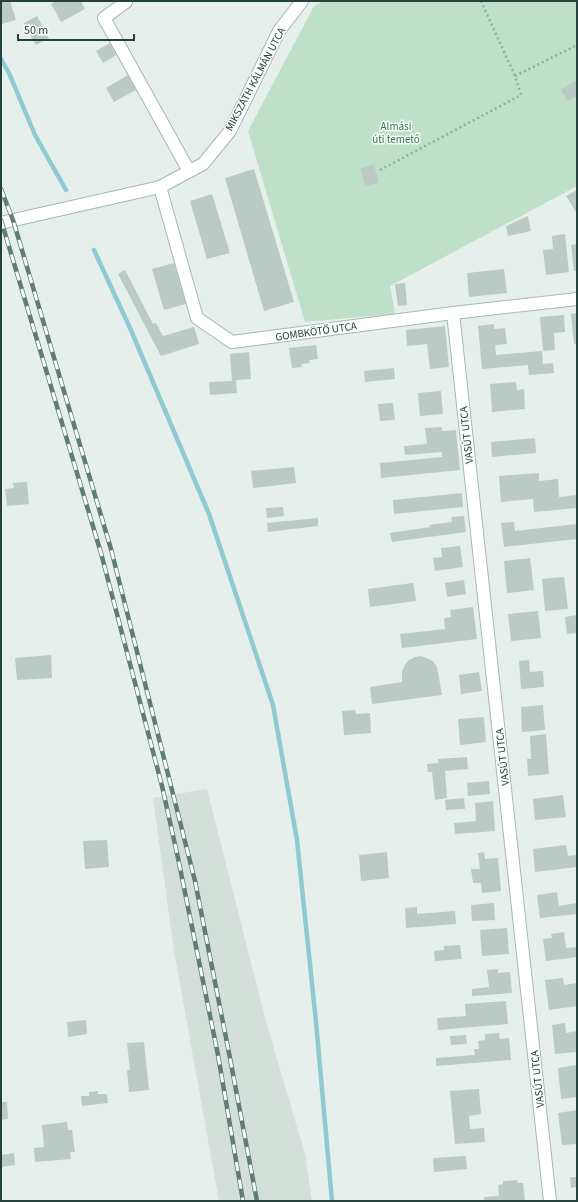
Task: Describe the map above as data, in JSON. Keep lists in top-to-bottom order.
{
  "streets": {
    "street": ["MIKSZÁTH KÁLMÁN UTCA", "GOMBKÖTŐ UTCA", "VASÚT UTCA"]
  },
  "crossings": [
    ["MIKSZÁTH KÁLMÁN UTCA", "GOMBKÖTŐ UTCA"],
    ["GOMBKÖTŐ UTCA", "VASÚT UTCA"]
  ],
  "parks": ["Almási úti temető"],
  "scale_bar": "50 m"
}
